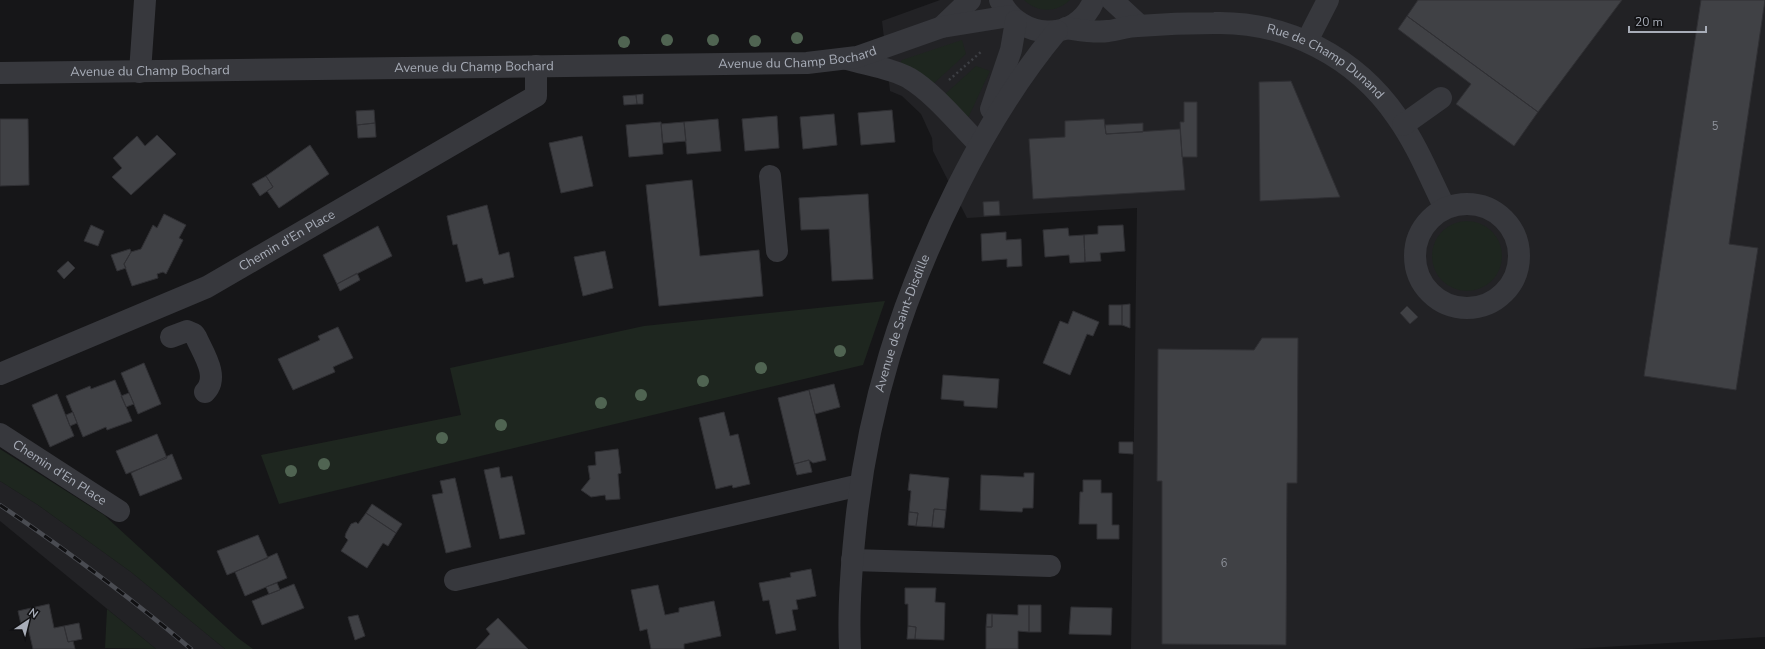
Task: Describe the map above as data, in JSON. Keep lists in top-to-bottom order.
{
  "streets": {
    "street": [
      "Avenue du Champ Bochard",
      "Rue de Champ Dunand",
      "Chemin d'En Place",
      "Avenue de Saint-Disdille"
    ]
  },
  "crossings": [
    ["Avenue du Champ Bochard", "Rue de Champ Dunand"],
    ["Avenue du Champ Bochard", "Chemin d'En Place"],
    ["Rue de Champ Dunand", "Avenue de Saint-Disdille"]
  ],
  "house_numbers": ["5", "6"],
  "scale_bar": "20 m",
  "north": "top right"
}
